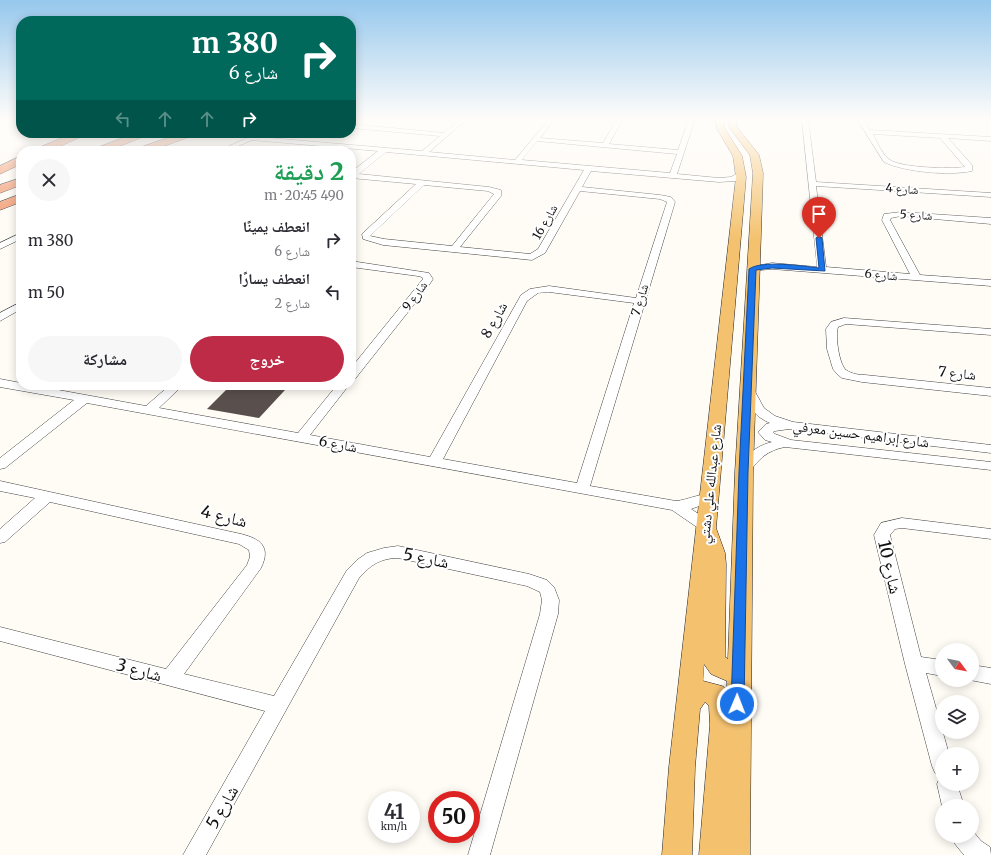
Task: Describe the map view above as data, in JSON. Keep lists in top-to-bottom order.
{
  "streets": {
    "main road": ["شارع عبدالله علي دشتي"],
    "street": [
      "شارع 4",
      "شارع 5",
      "شارع 16",
      "شارع 6",
      "شارع 9",
      "شارع 7",
      "شارع 8",
      "شارع إبراهيم حسين معرفي",
      "شارع 10",
      "شارع 3"
    ]
  },
  "crossings": [
    ["شارع 4", "شارع 3"],
    ["شارع 5", "شارع 6"],
    ["شارع 5", "شارع 3"],
    ["شارع 16", "شارع 7"],
    ["شارع 6", "شارع 7"],
    ["شارع 6", "شارع 8"],
    ["شارع 6", "شارع عبدالله علي دشتي"],
    ["شارع 7", "شارع 8"],
    ["شارع إبراهيم حسين معرفي", "شارع عبدالله علي دشتي"]
  ],
  "north": "bottom right",
  "page": {
    "turn": ["380 m", "شارع 6"],
    "heading": ["2 دقيقة", "490 m · 20:45"],
    "list": [
      {
        "name": "انعطف يمينًا",
        "note": "شارع 6",
        "value": "380 m"
      },
      {
        "name": "انعطف يسارًا",
        "note": "شارع 2",
        "value": "50 m"
      }
    ],
    "buttons": ["خروج", "مشاركة"],
    "map_buttons": ["+", "−"],
    "speed": "41 km/h",
    "limit": "50"
  }
}
